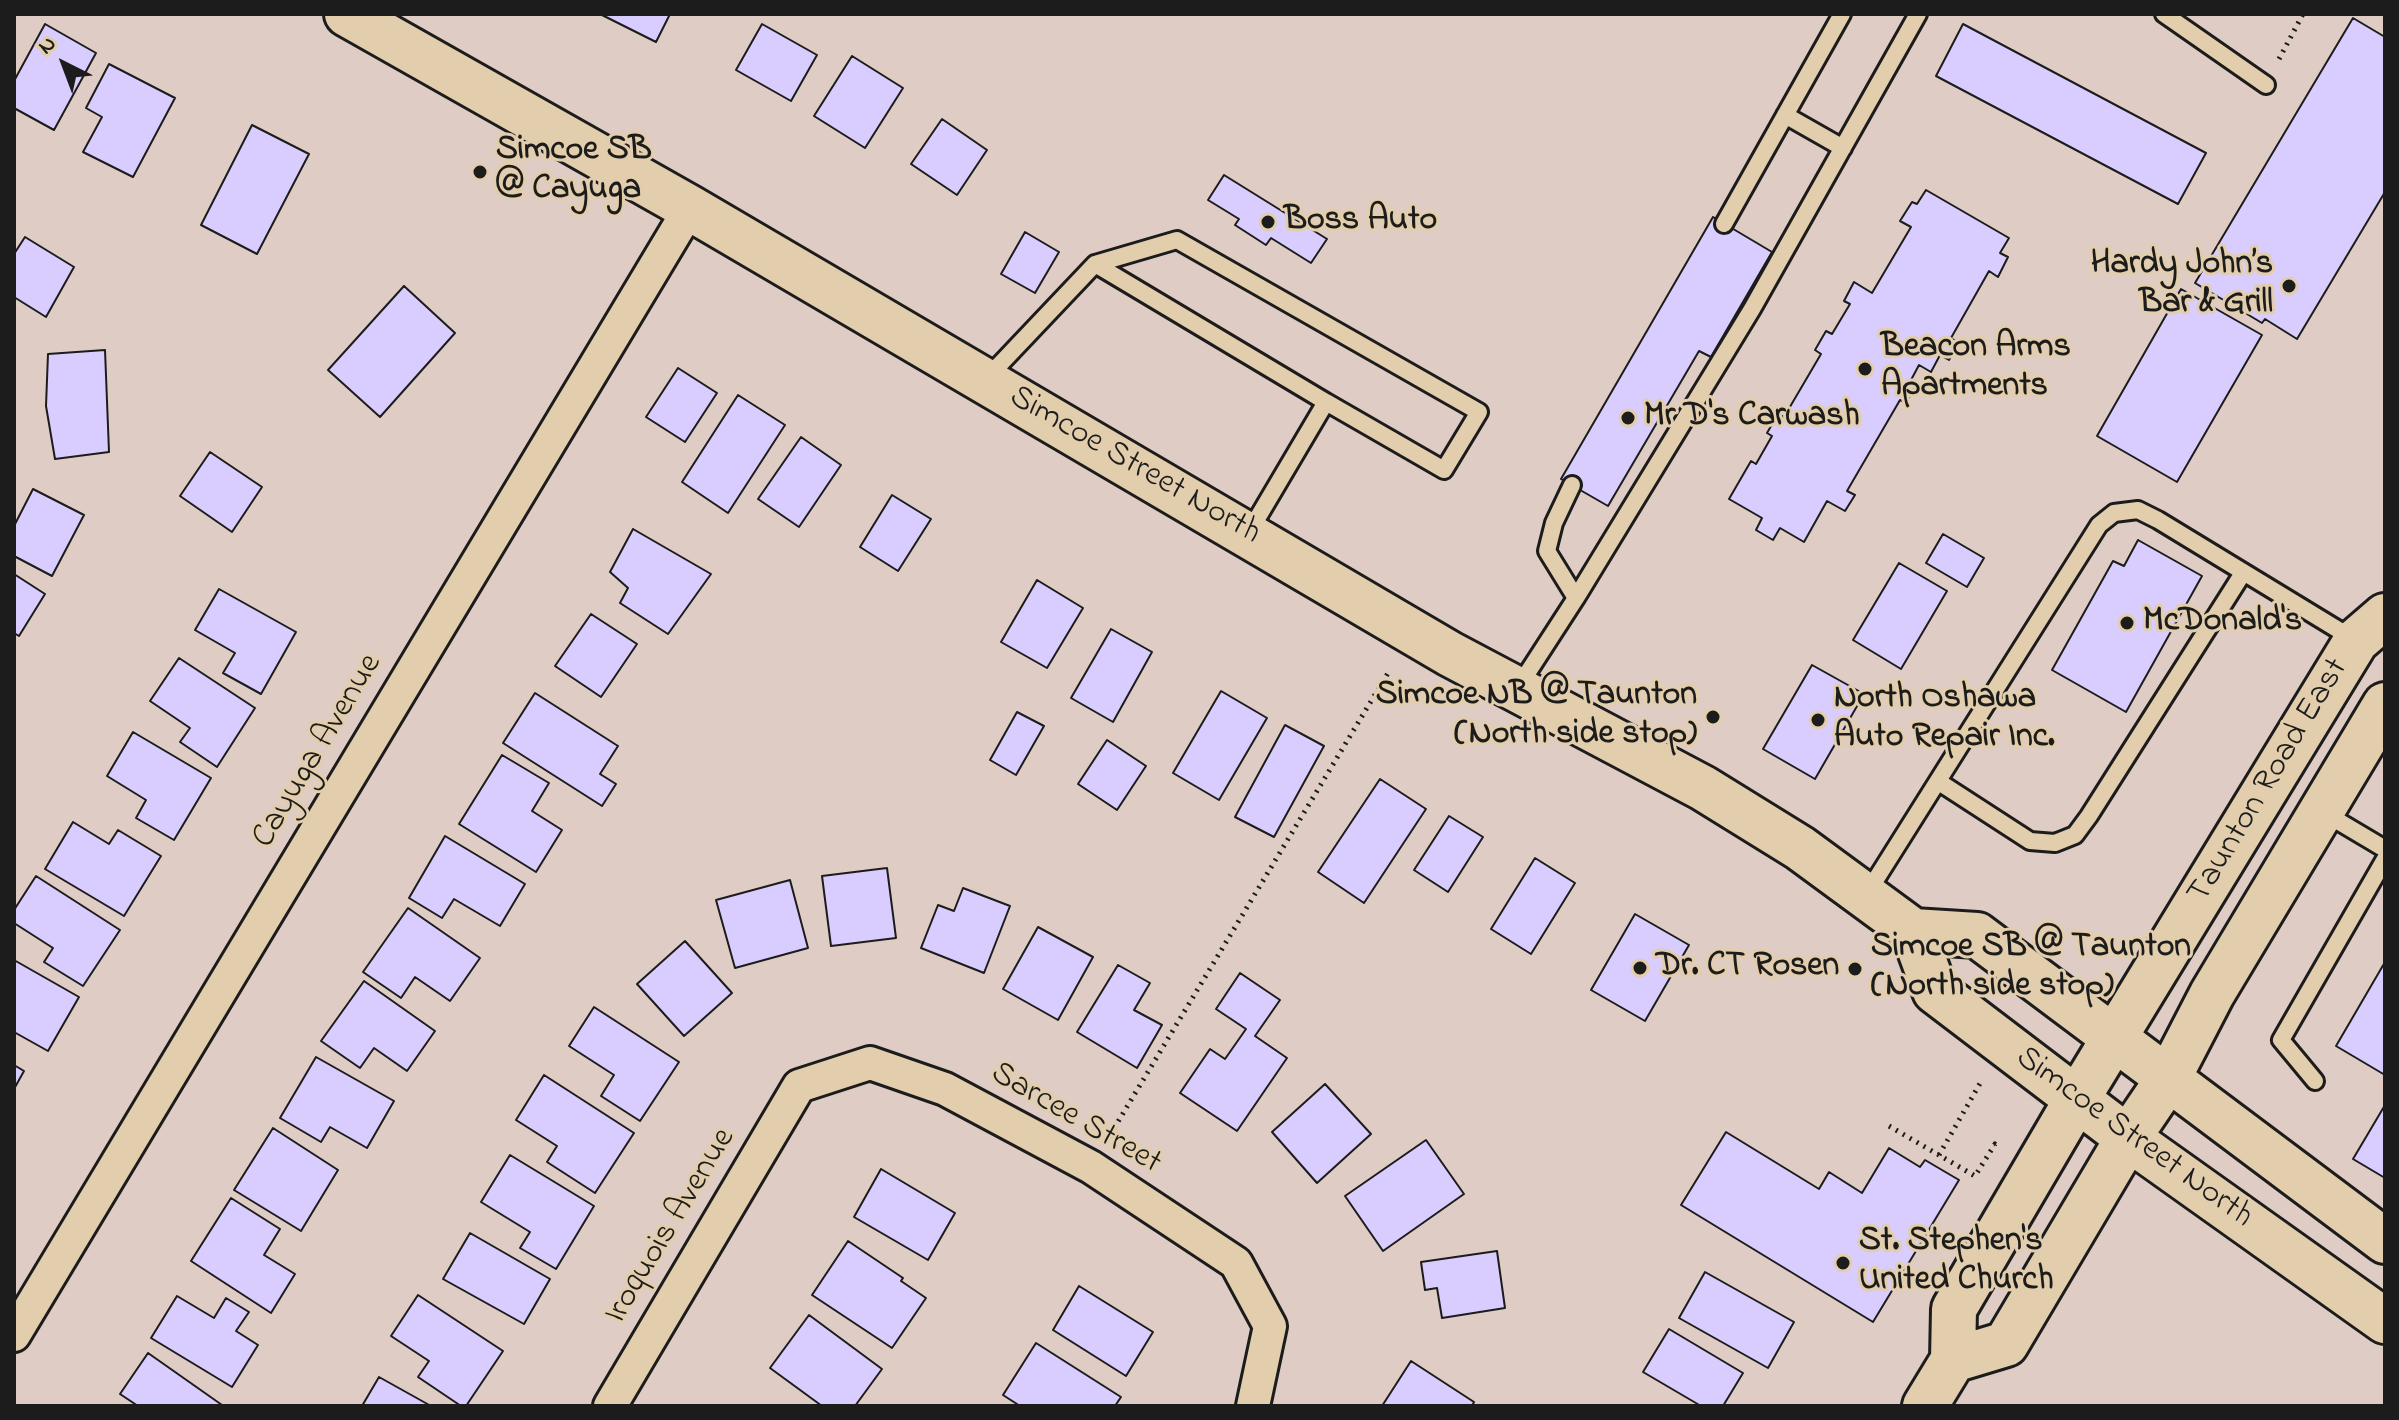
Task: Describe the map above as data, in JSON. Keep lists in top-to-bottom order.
{
  "streets": {
    "main road": ["Simcoe Street North", "Taunton Road East"],
    "street": ["Cayuga Avenue", "Sarcee Street", "Iroquois Avenue"]
  },
  "crossings": [
    ["Simcoe Street North", "Cayuga Avenue"],
    ["Simcoe Street North", "Taunton Road East"],
    ["Sarcee Street", "Iroquois Avenue"]
  ],
  "places": [
    "Simcoe SB @ Cayuga",
    "Boss Auto",
    "Hardy John’s Bar & Grill",
    "Beacon Arms Apartments",
    "Mr D's Carwash",
    "McDonald's",
    "Simcoe NB @ Taunton (North side stop)",
    "North Oshawa Auto Repair Inc.",
    "Dr. CT Rosen",
    "Simcoe SB @ Taunton (North side stop)",
    "St. Stephen's United Church"
  ],
  "north": "top left"
}
